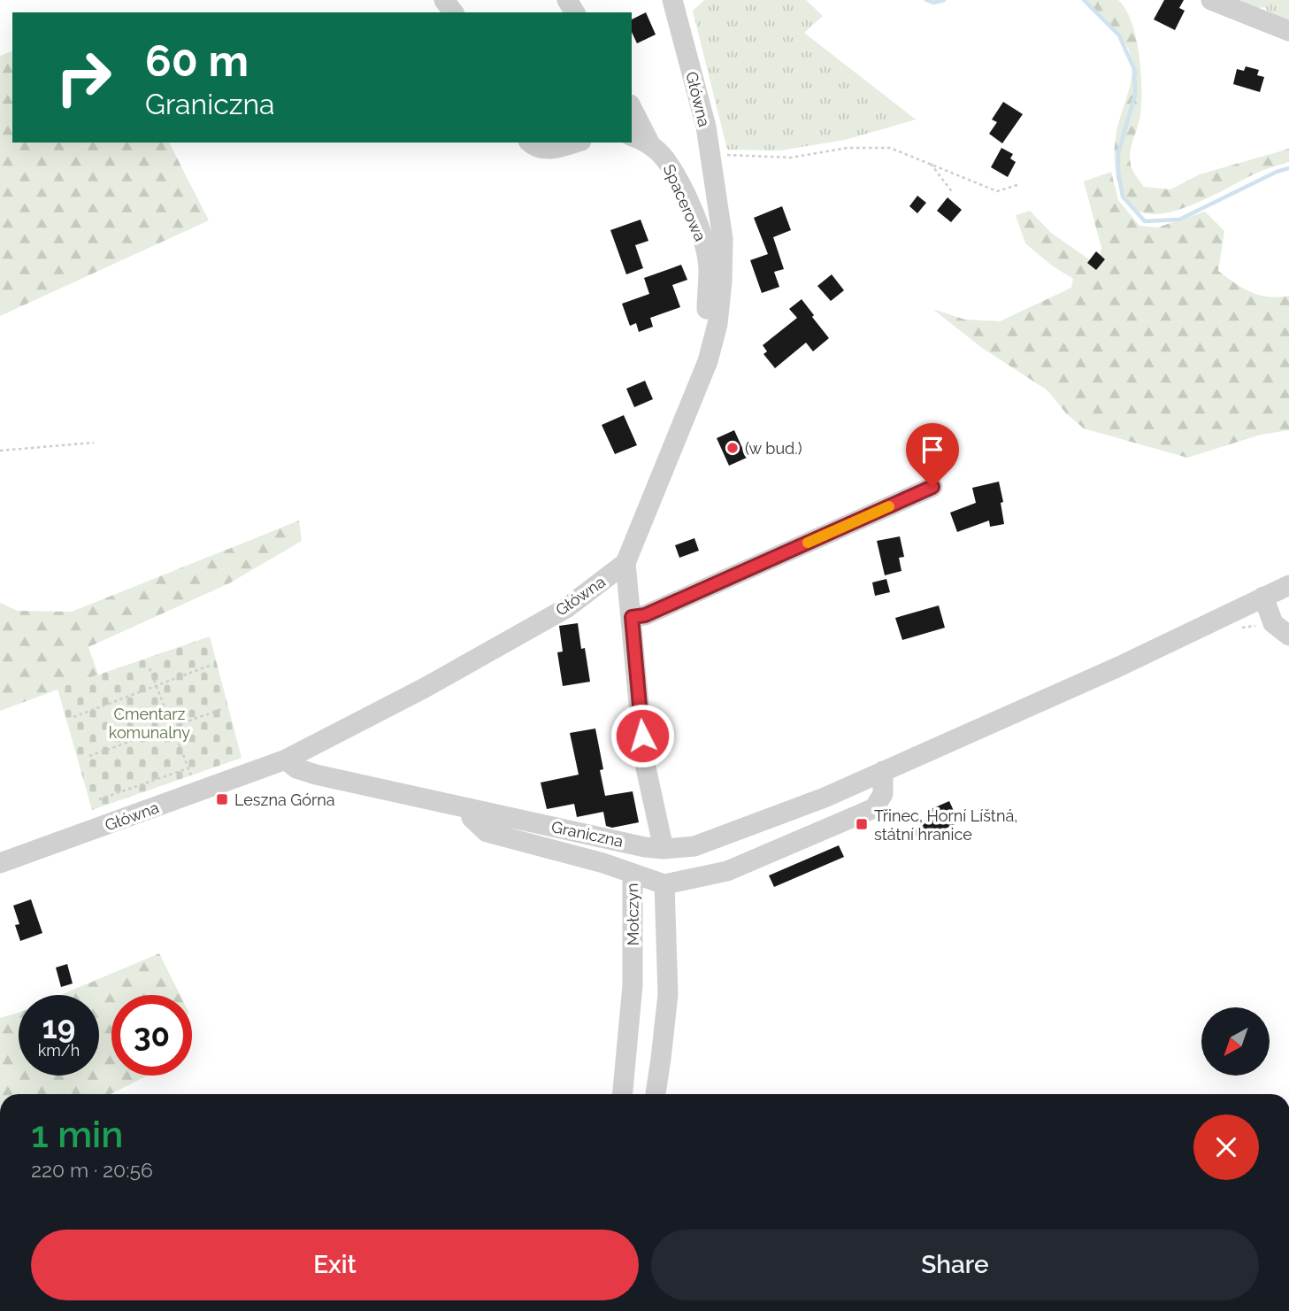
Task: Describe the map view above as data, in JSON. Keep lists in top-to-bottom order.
{
  "streets": {
    "street": [
      "Główna",
      "Spacerowa",
      "Graniczna",
      "Mołczyn"
    ]
  },
  "crossings": [
    ["Główna", "Spacerowa"],
    ["Główna", "Graniczna"],
    ["Graniczna", "Mołczyn"]
  ],
  "parks": ["Cmentarz komunalny"],
  "places": {
    "other": ["(w bud.)"],
    "transit": ["Leszna Górna", "Třinec, Horní Líštná, státní hranice"]
  },
  "north": "bottom left",
  "page": {
    "turn": ["60 m", "Graniczna"],
    "speed": "19 km/h",
    "limit": "30",
    "heading": ["1 min", "220 m · 20:56"],
    "buttons": ["Exit", "Share"]
  }
}
